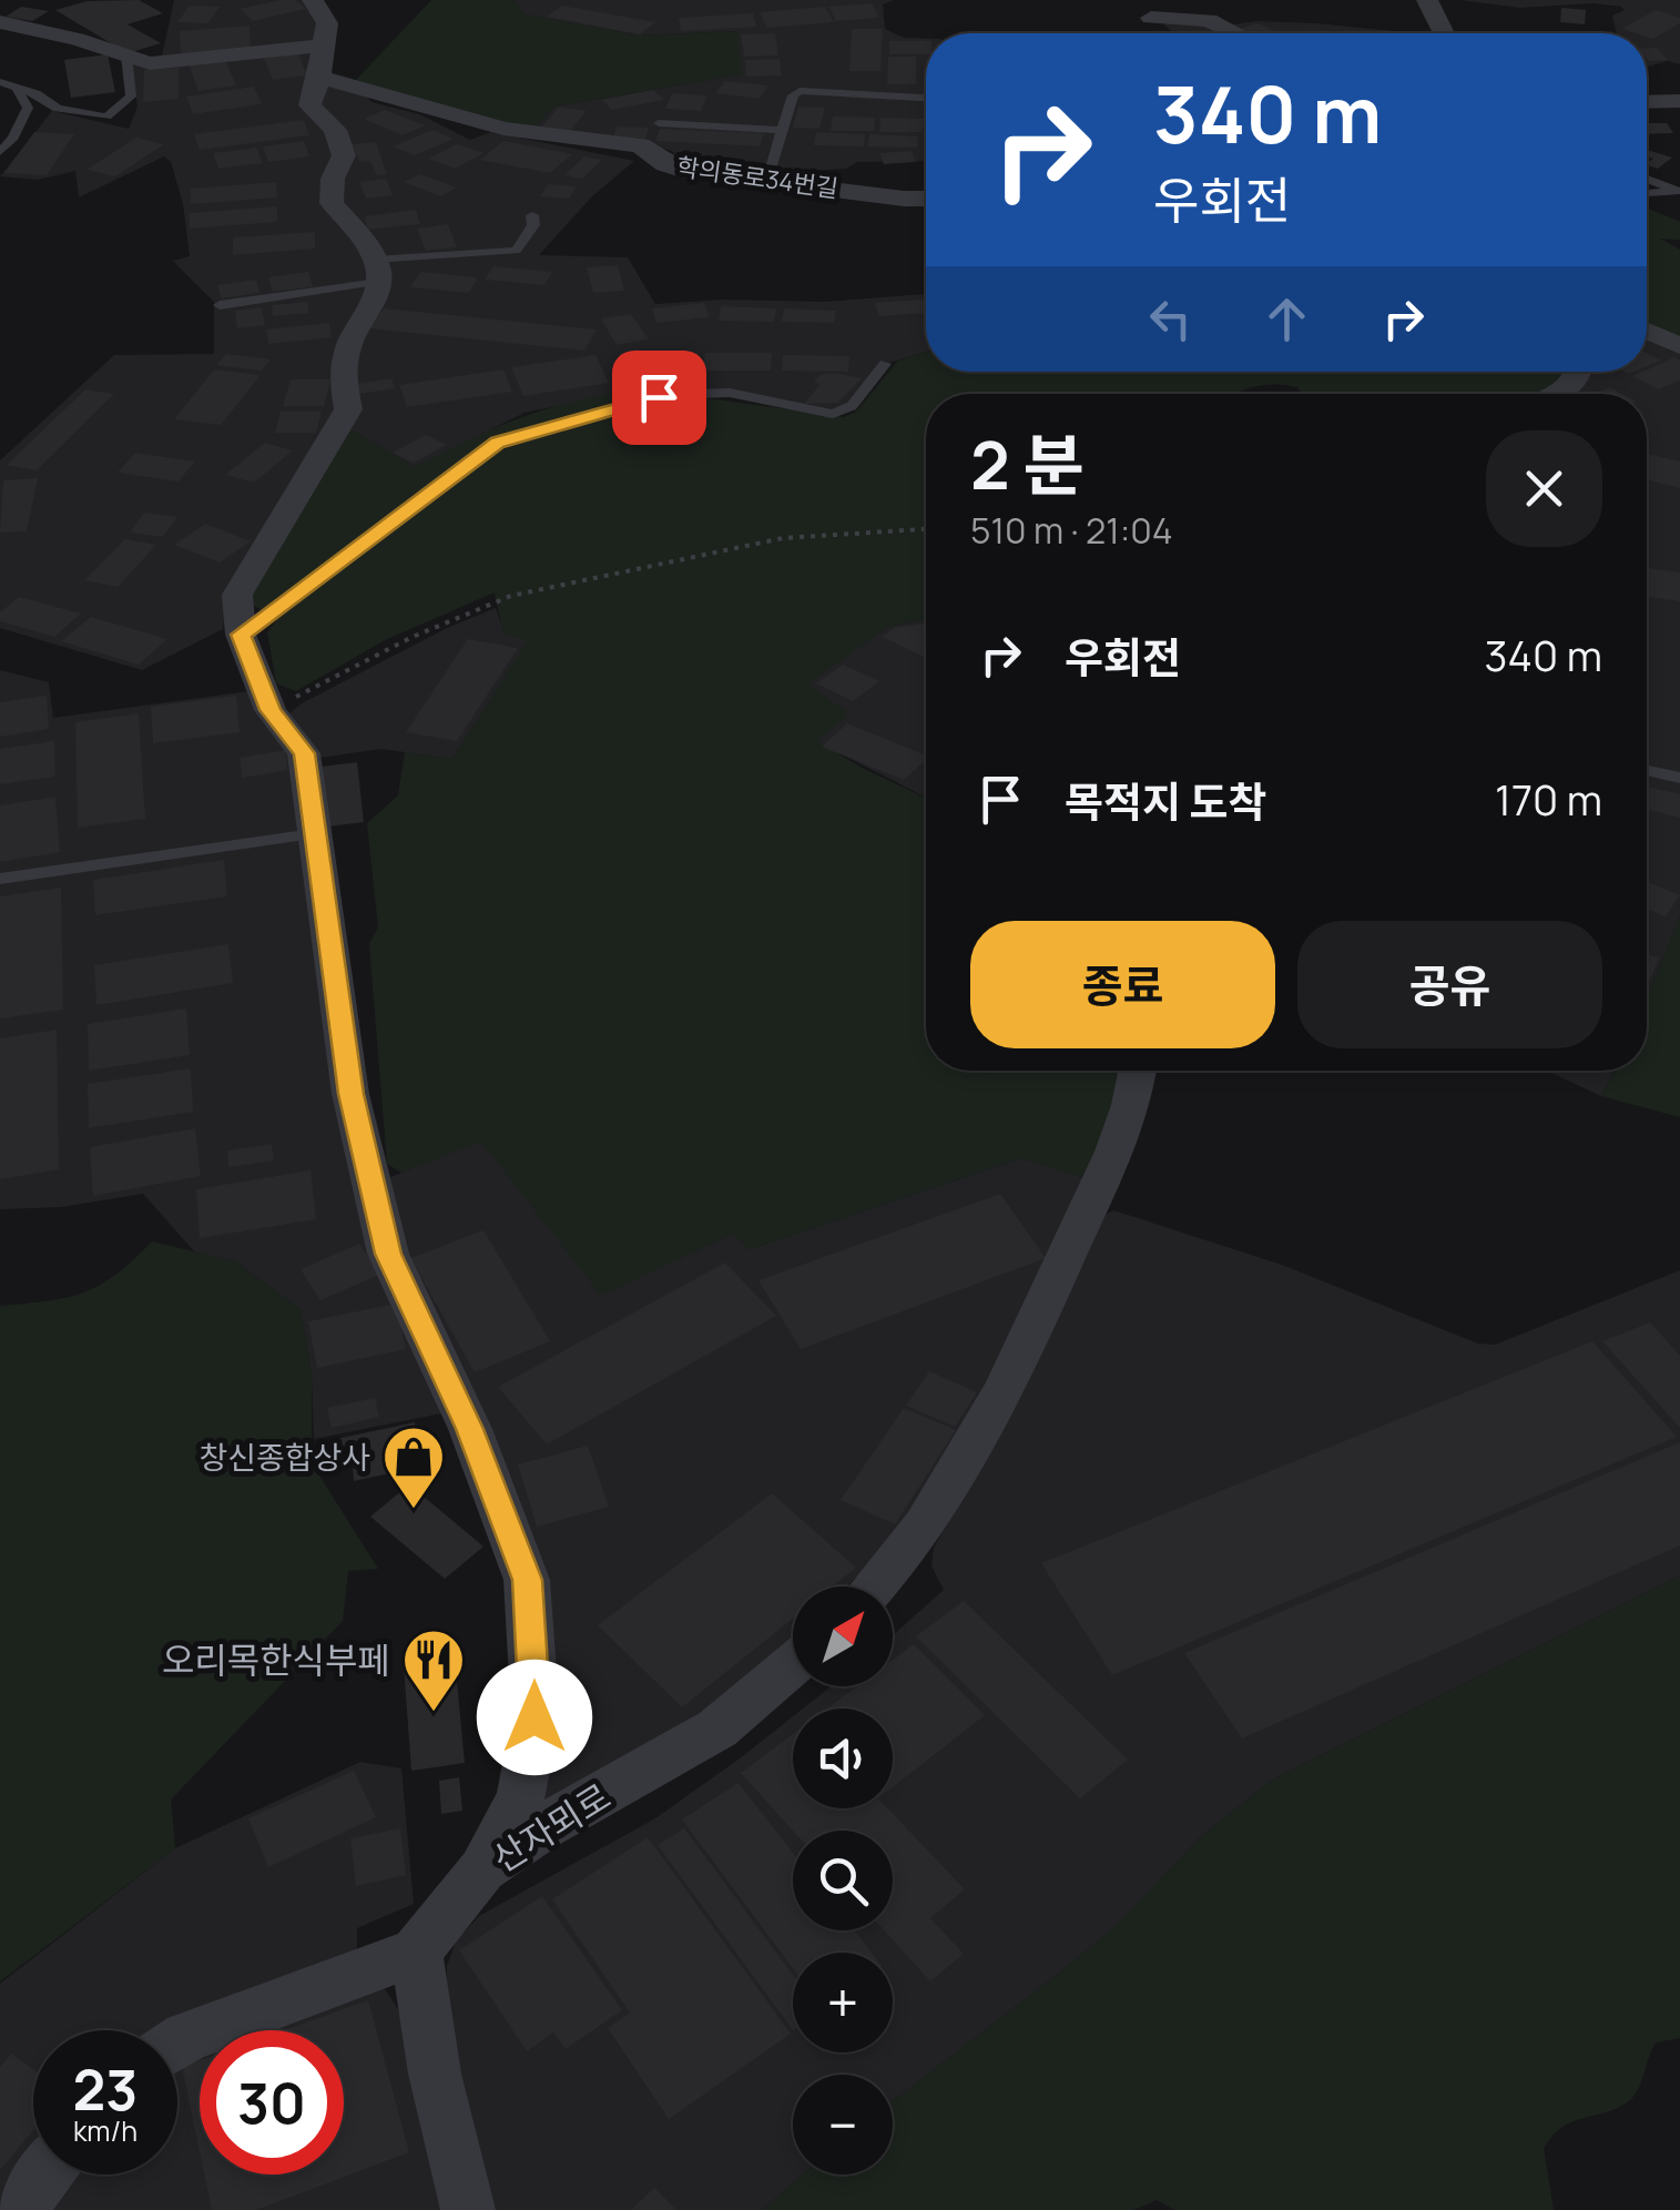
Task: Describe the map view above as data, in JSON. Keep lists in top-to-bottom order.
{
  "streets": {
    "street": ["학의동로34번길", "산자뫼로"]
  },
  "places": {
    "shop": ["창신종합상사"],
    "restaurant": ["오리목한식부페"]
  },
  "north": "top right",
  "page": {
    "turn": ["340 m", "우회전"],
    "heading": ["2 분", "510 m · 21:04"],
    "list": [
      {
        "name": "우회전",
        "value": "340 m"
      },
      {
        "name": "목적지 도착",
        "value": "170 m"
      }
    ],
    "buttons": ["종료", "공유"],
    "map_buttons": ["+", "−"],
    "speed": "23 km/h",
    "limit": "30"
  }
}
